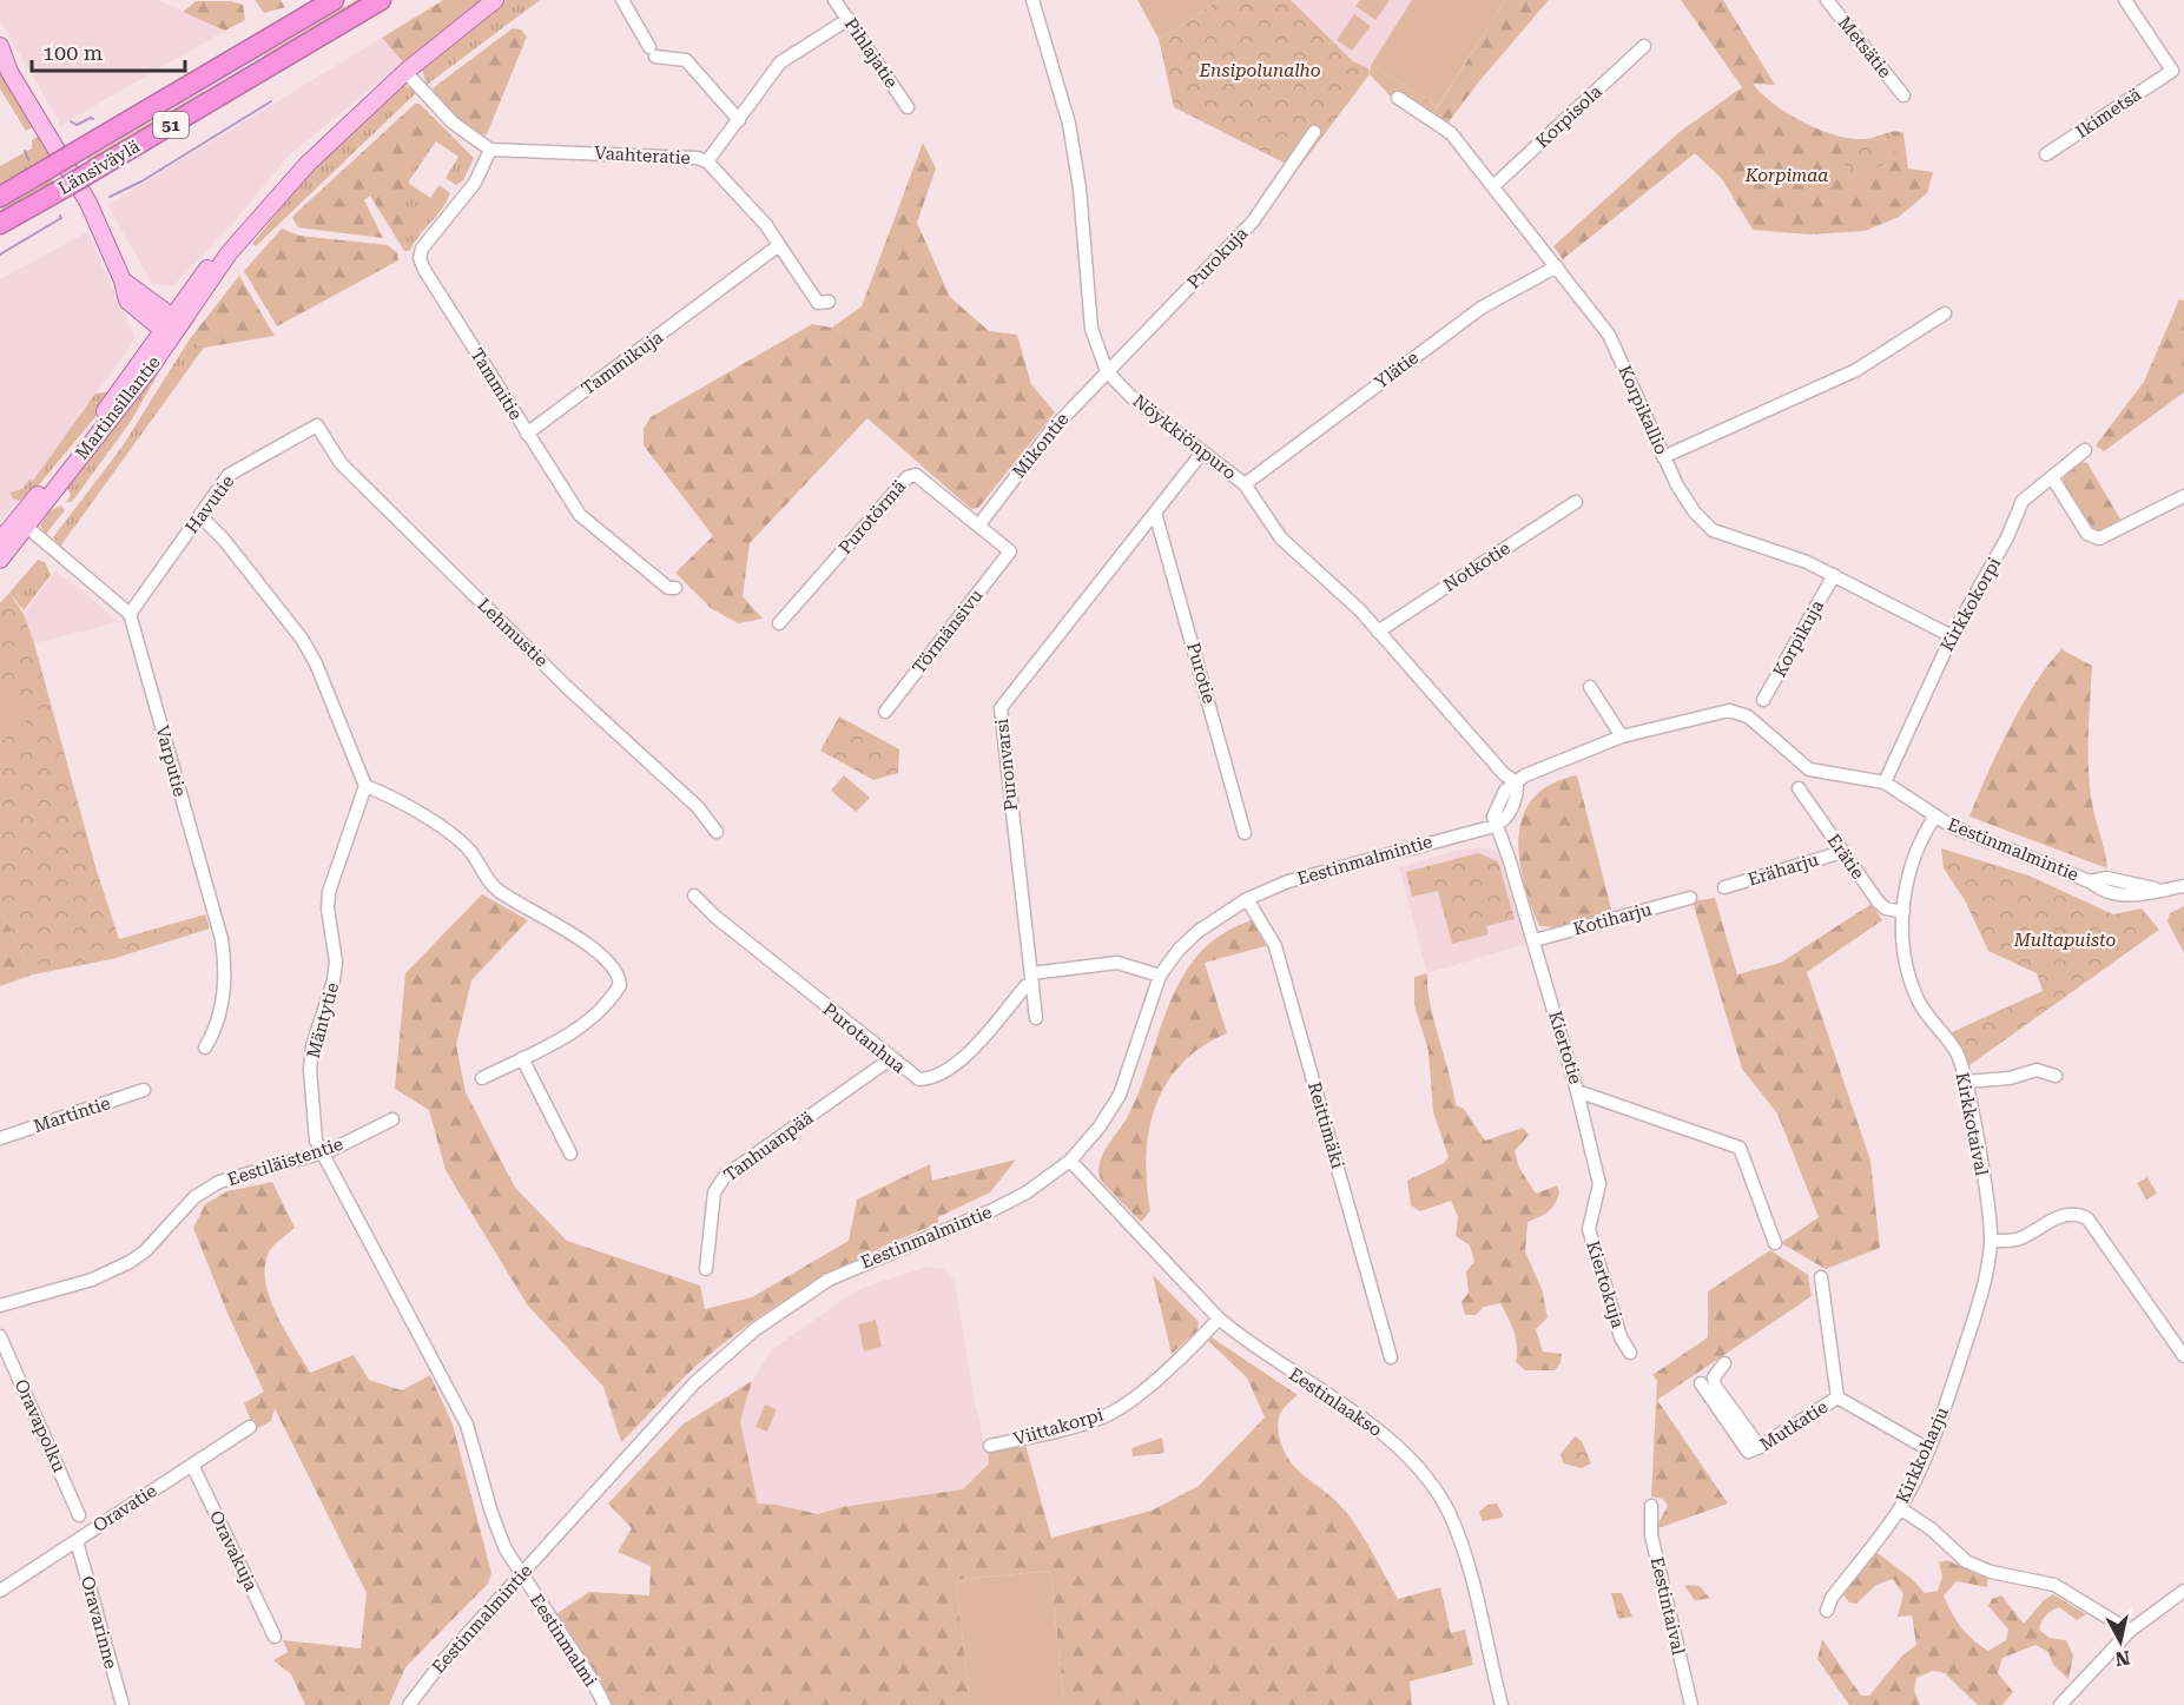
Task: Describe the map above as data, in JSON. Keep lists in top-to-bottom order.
{
  "streets": {
    "highway": ["51", "Länsiväylä"],
    "main road": ["Martinsillantie"],
    "street": [
      "Metsätie",
      "Pihlajatie",
      "Ikimetsä",
      "Korpisola",
      "Vaahteratie",
      "Purokuja",
      "Tammikuja",
      "Ylätie",
      "Tammitie",
      "Korpikallio",
      "Nöykkiönpuro",
      "Mikontie",
      "Havutie",
      "Purotörmä",
      "Notkotie",
      "Kirkkokorpi",
      "Törmänsivu",
      "Lehmustie",
      "Korpikuja",
      "Purotie",
      "Varputie",
      "Puronvarsi",
      "Eestinmalmintie",
      "Erätie",
      "Eräharju",
      "Kotiharju",
      "Mäntytie",
      "Purotanhua",
      "Kiertotie",
      "Martintie",
      "Kirkkotaival",
      "Reittimäki",
      "Tanhuanpää",
      "Eestiläistentie",
      "Kiertokuja",
      "Eestinlaakso",
      "Oravapolku",
      "Mutkatie",
      "Viittakorpi",
      "Kirkkoharju",
      "Oravatie",
      "Oravakuja",
      "Eestintaival",
      "Oravarinne",
      "Eestinmalmi"
    ]
  },
  "crossings": [
    ["Pihlajatie", "Vaahteratie"],
    ["Korpisola", "Korpikallio"],
    ["Vaahteratie", "Tammitie"],
    ["Purokuja", "Nöykkiönpuro"],
    ["Purokuja", "Mikontie"],
    ["Tammikuja", "Tammitie"],
    ["Ylätie", "Korpikallio"],
    ["Ylätie", "Nöykkiönpuro"],
    ["Korpikallio", "Kirkkokorpi"],
    ["Korpikallio", "Korpikuja"],
    ["Nöykkiönpuro", "Mikontie"],
    ["Nöykkiönpuro", "Notkotie"],
    ["Nöykkiönpuro", "Puronvarsi"],
    ["Nöykkiönpuro", "Eestinmalmintie"],
    ["Mikontie", "Purotörmä"],
    ["Havutie", "Lehmustie"],
    ["Havutie", "Varputie"],
    ["Purotörmä", "Törmänsivu"],
    ["Kirkkokorpi", "Eestinmalmintie"],
    ["Purotie", "Puronvarsi"],
    ["Puronvarsi", "Purotanhua"],
    ["Eestinmalmintie", "Mäntytie"],
    ["Eestinmalmintie", "Kiertotie"],
    ["Eestinmalmintie", "Kirkkotaival"],
    ["Eestinmalmintie", "Reittimäki"],
    ["Eestinmalmintie", "Eestinlaakso"],
    ["Eestinmalmintie", "Eestinmalmi"],
    ["Erätie", "Eräharju"],
    ["Erätie", "Kirkkotaival"],
    ["Kotiharju", "Kiertotie"],
    ["Mäntytie", "Eestiläistentie"],
    ["Mäntytie", "Eestinmalmi"],
    ["Purotanhua", "Tanhuanpää"],
    ["Kiertotie", "Kiertokuja"],
    ["Kirkkotaival", "Kirkkoharju"],
    ["Eestinlaakso", "Viittakorpi"],
    ["Oravatie", "Oravakuja"],
    ["Oravatie", "Oravarinne"]
  ],
  "parks": ["Ensipolunalho", "Korpimaa", "Multapuisto"],
  "scale_bar": "100 m",
  "north": "bottom"
}
